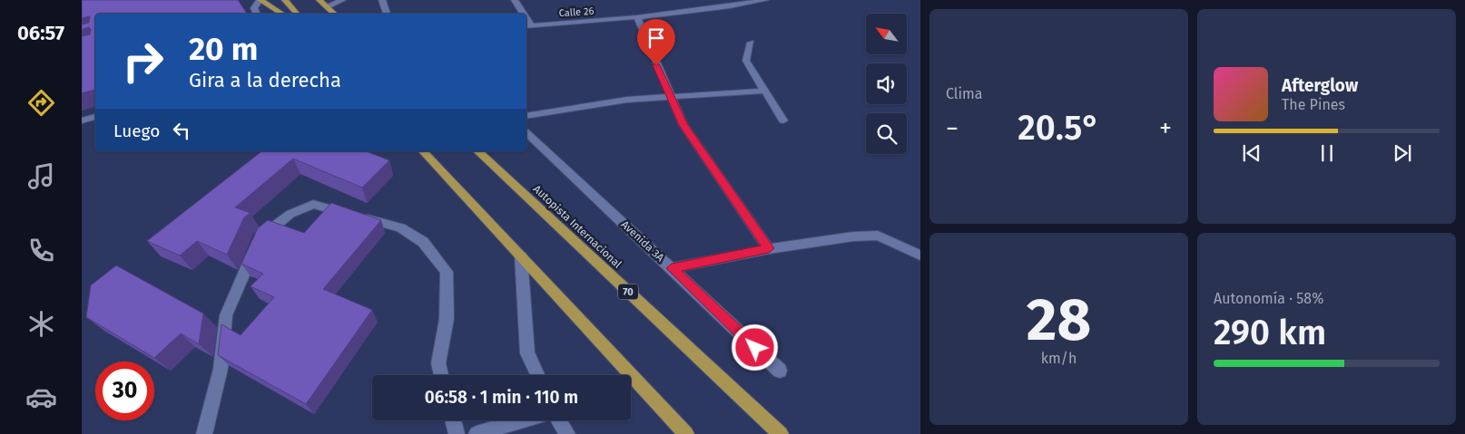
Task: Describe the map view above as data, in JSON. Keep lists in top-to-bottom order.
{
  "streets": {
    "main road": ["Autopista Internacional", "70"],
    "street": ["Calle 26", "Avenida 3A"]
  },
  "north": "top left",
  "page": {
    "tabs": "06:57",
    "tile": [
      "Clima",
      ["28", "km/h"],
      ["Autonomía · 58%", "290 km"]
    ],
    "turn": ["20 m", "Gira a la derecha"],
    "song": ["Afterglow", "The Pines"],
    "then": "Luego",
    "heat": ["−", "20.5°", "+"],
    "limit": "30",
    "trip": "06:58 · 1 min · 110 m"
  }
}
